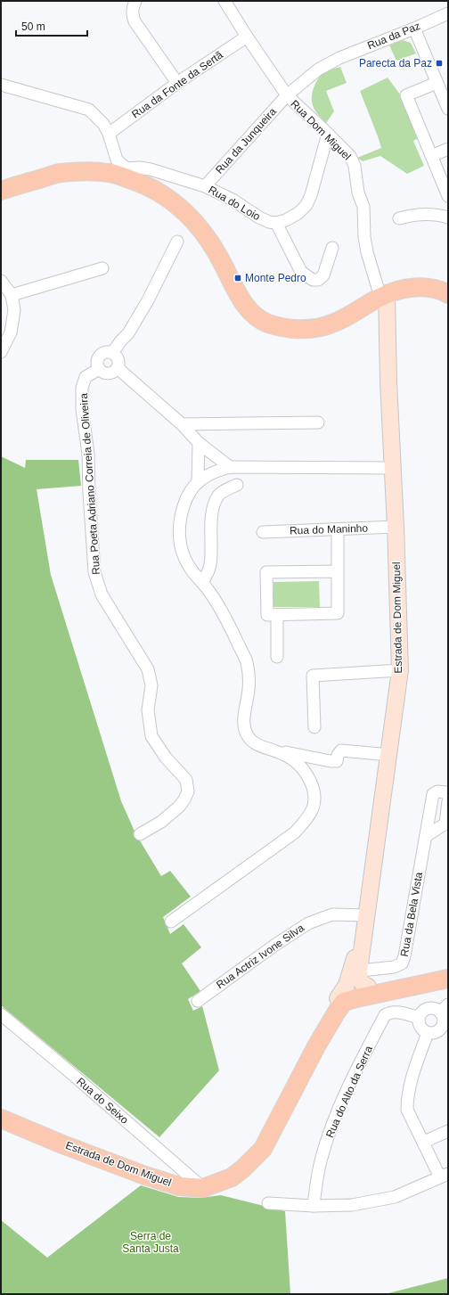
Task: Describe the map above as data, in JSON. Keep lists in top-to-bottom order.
{
  "streets": {
    "main road": ["Estrada de Dom Miguel"],
    "street": [
      "Rua da Paz",
      "Rua da Fonte da Sertã",
      "Rua Dom Miguel",
      "Rua da Junqueira",
      "Rua do Loio",
      "Rua Poeta Adriano Correia de Oliveira",
      "Rua do Maninho",
      "Rua da Bela Vista",
      "Rua Actriz Ivone Silva",
      "Rua do Alto da Serra",
      "Rua do Seixo"
    ]
  },
  "crossings": [
    ["Rua da Paz", "Rua Dom Miguel"],
    ["Rua da Paz", "Rua da Junqueira"],
    ["Rua da Fonte da Sertã", "Rua Dom Miguel"],
    ["Rua Dom Miguel", "Rua da Junqueira"],
    ["Rua Dom Miguel", "Estrada de Dom Miguel"],
    ["Rua da Junqueira", "Rua do Loio"],
    ["Rua do Maninho", "Estrada de Dom Miguel"],
    ["Estrada de Dom Miguel", "Rua da Bela Vista"],
    ["Estrada de Dom Miguel", "Rua Actriz Ivone Silva"],
    ["Estrada de Dom Miguel", "Rua do Seixo"]
  ],
  "parks": ["Serra de Santa Justa"],
  "places": {
    "transit": ["Parecta da Paz", "Monte Pedro"]
  },
  "scale_bar": "50 m"
}
